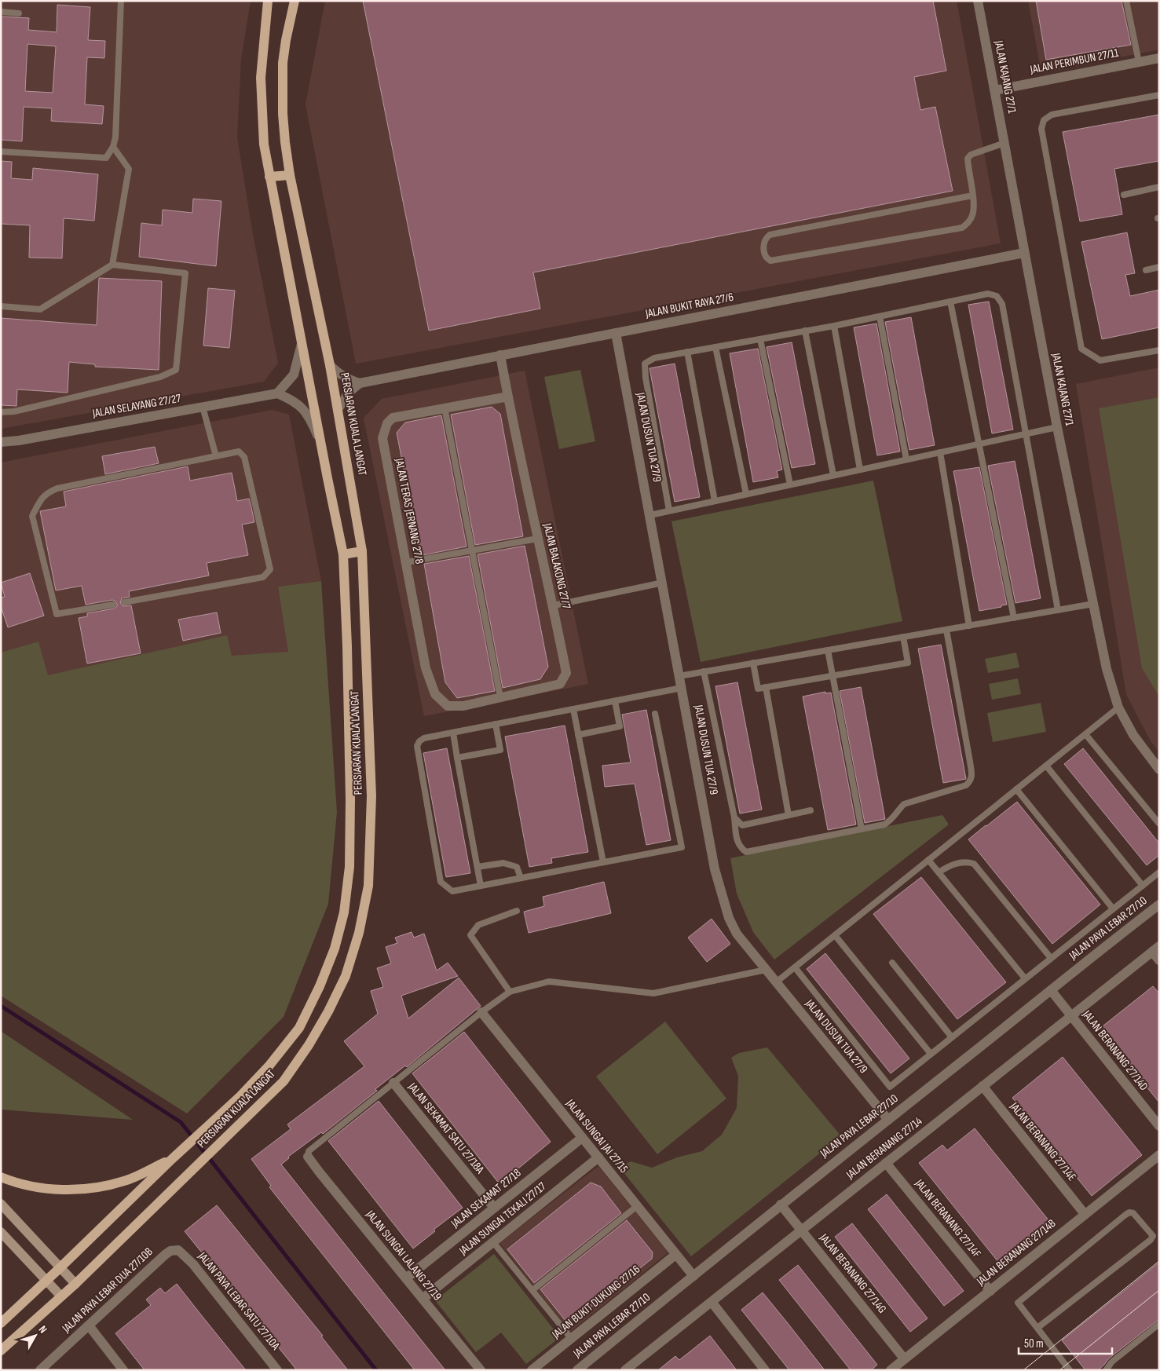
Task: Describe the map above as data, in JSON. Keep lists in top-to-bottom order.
{
  "streets": {
    "main road": ["PERSIARAN KUALA LANGAT"],
    "street": [
      "JALAN PERIMBUN 27/11",
      "JALAN KAJANG 27/1",
      "JALAN BUKIT RAYA 27/6",
      "JALAN SELAYANG 27/27",
      "JALAN DUSUN TUA 27/9",
      "JALAN TERAS JERNANG 27/8",
      "JALAN BALAKONG 27/7",
      "JALAN PAYA LEBAR 27/10",
      "JALAN BERANANG 27/14D",
      "JALAN SEKAMAT SATU 27/18A",
      "JALAN SUNGAI JAI 27/15",
      "JALAN BERANANG 27/14E",
      "JALAN BERANANG 27/14",
      "JALAN SEKAMAT 27/18",
      "JALAN SUNGAI TEKALI 27/17",
      "JALAN BERANANG 27/14F",
      "JALAN BERANANG 27/14B",
      "JALAN SUNGAI LALANG 27/19",
      "JALAN BERANANG 27/14G",
      "JALAN PAYA LEBAR DUA 27/10B",
      "JALAN PAYA LEBAR SATU 27/10A",
      "JALAN BUKIT DUKUNG 27/16"
    ]
  },
  "crossings": [
    ["JALAN PERIMBUN 27/11", "JALAN KAJANG 27/1"],
    ["JALAN KAJANG 27/1", "JALAN BUKIT RAYA 27/6"],
    ["JALAN BUKIT RAYA 27/6", "JALAN DUSUN TUA 27/9"],
    ["JALAN BUKIT RAYA 27/6", "JALAN BALAKONG 27/7"],
    ["JALAN DUSUN TUA 27/9", "JALAN PAYA LEBAR 27/10"],
    ["JALAN TERAS JERNANG 27/8", "JALAN BALAKONG 27/7"],
    ["JALAN PAYA LEBAR 27/10", "JALAN BERANANG 27/14D"],
    ["JALAN PAYA LEBAR 27/10", "JALAN SUNGAI JAI 27/15"],
    ["JALAN PAYA LEBAR 27/10", "JALAN BERANANG 27/14G"],
    ["JALAN BERANANG 27/14D", "JALAN BERANANG 27/14"],
    ["JALAN SEKAMAT SATU 27/18A", "JALAN SEKAMAT 27/18"],
    ["JALAN SUNGAI JAI 27/15", "JALAN SEKAMAT 27/18"],
    ["JALAN SUNGAI JAI 27/15", "JALAN SUNGAI TEKALI 27/17"],
    ["JALAN SUNGAI JAI 27/15", "JALAN BUKIT DUKUNG 27/16"],
    ["JALAN BERANANG 27/14E", "JALAN BERANANG 27/14"],
    ["JALAN BERANANG 27/14E", "JALAN BERANANG 27/14B"],
    ["JALAN BERANANG 27/14", "JALAN BERANANG 27/14F"],
    ["JALAN BERANANG 27/14", "JALAN BERANANG 27/14G"],
    ["JALAN SEKAMAT 27/18", "JALAN SUNGAI LALANG 27/19"],
    ["JALAN SUNGAI TEKALI 27/17", "JALAN SUNGAI LALANG 27/19"],
    ["JALAN BERANANG 27/14F", "JALAN BERANANG 27/14B"],
    ["JALAN BERANANG 27/14B", "JALAN BERANANG 27/14G"],
    ["JALAN PAYA LEBAR DUA 27/10B", "JALAN PAYA LEBAR SATU 27/10A"]
  ],
  "scale_bar": "50 m",
  "north": "top right"
}
